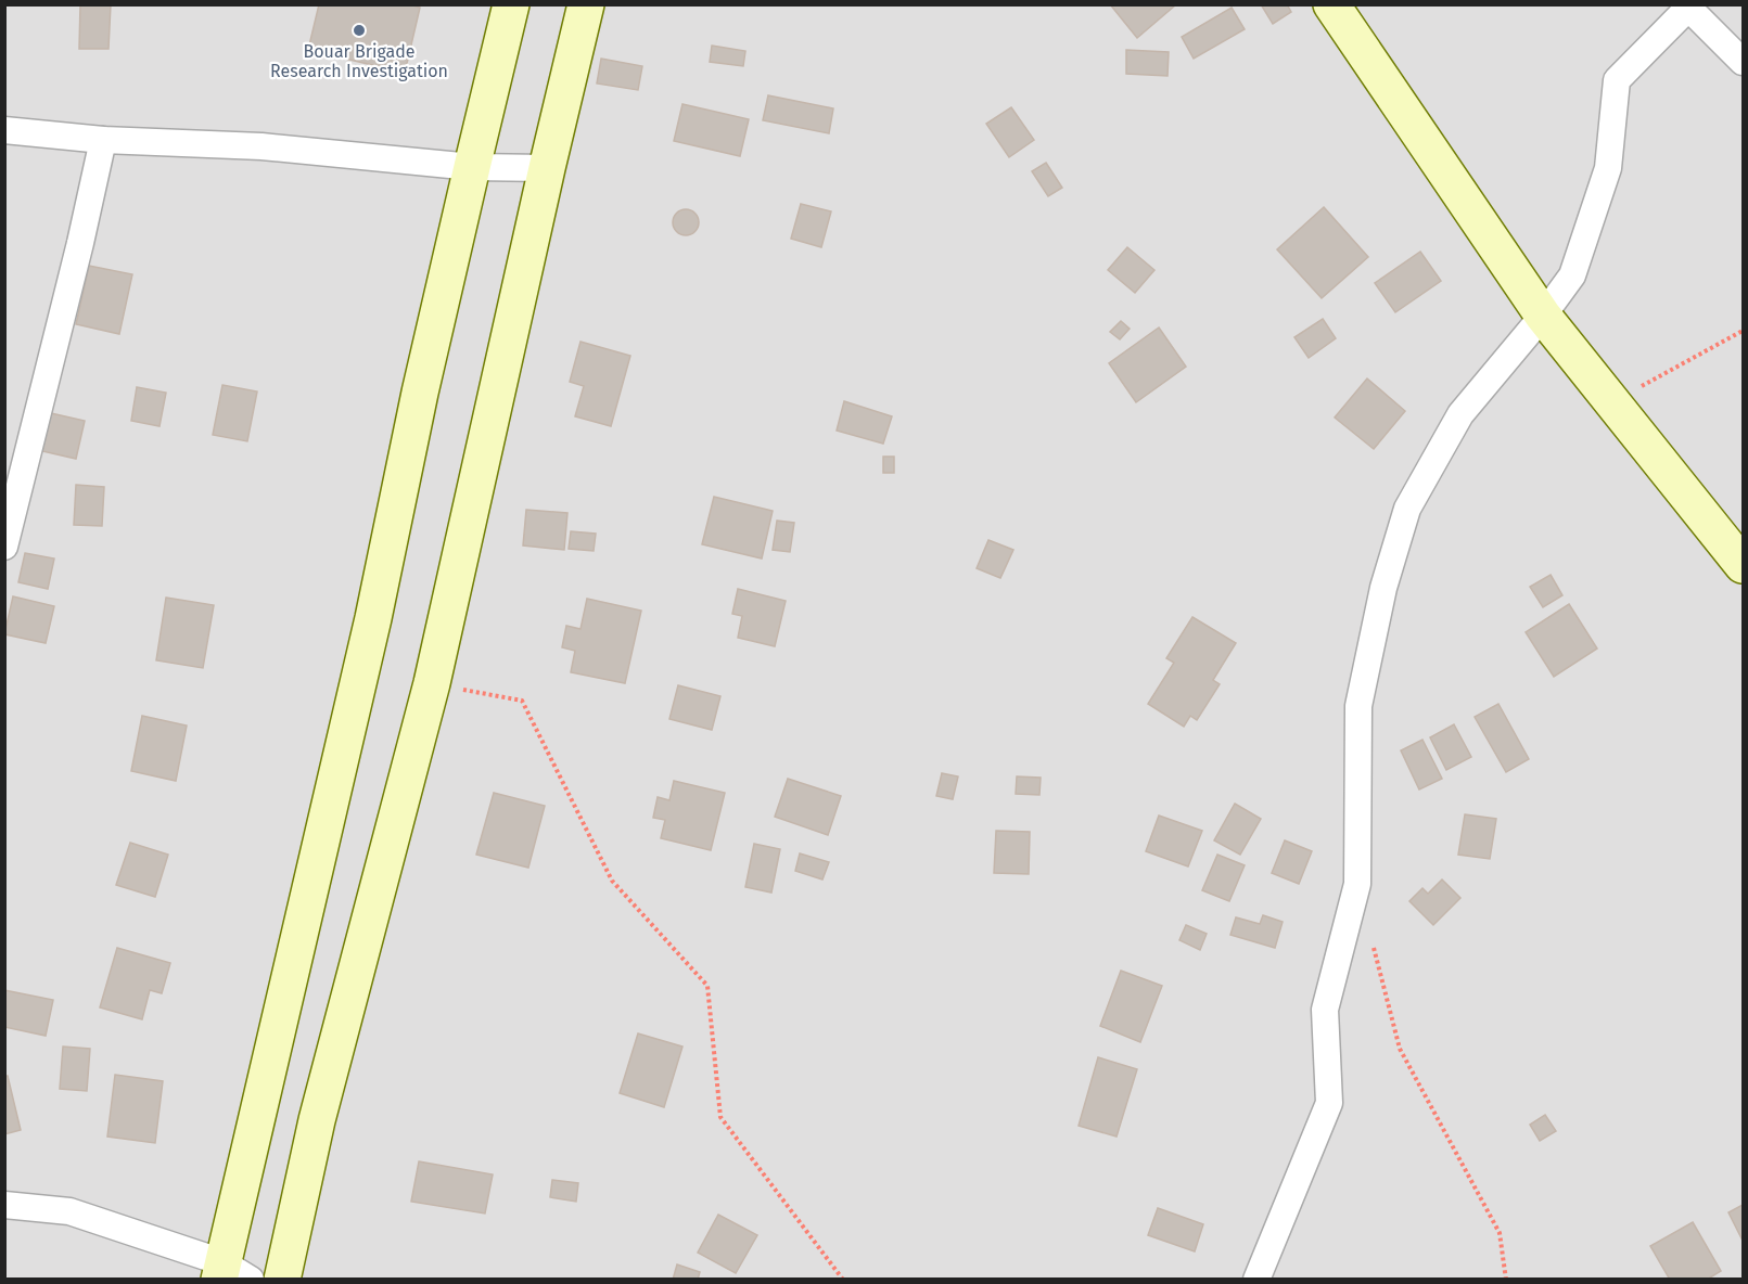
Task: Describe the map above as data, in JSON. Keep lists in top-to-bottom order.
{
  "places": ["Bouar Brigade Research Investigation"]
}
